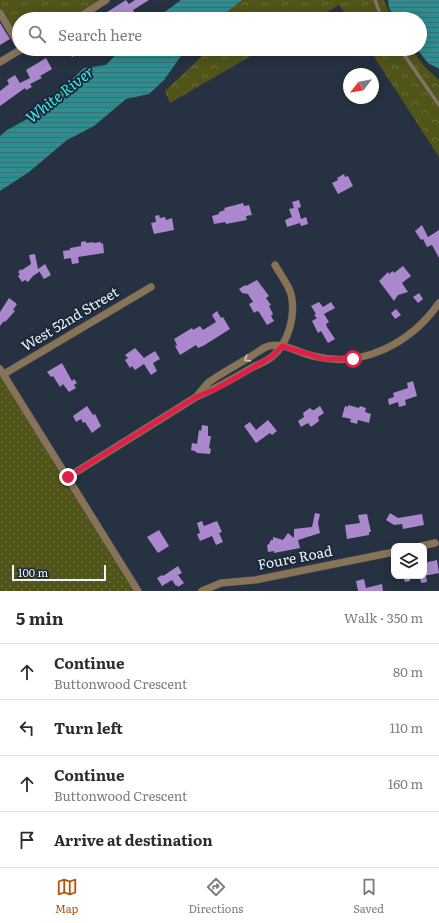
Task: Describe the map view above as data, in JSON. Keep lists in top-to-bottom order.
{
  "streets": {
    "street": ["West 52nd Street", "Foure Road"]
  },
  "water": ["White River"],
  "scale_bar": "100 m",
  "north": "bottom left",
  "page": {
    "search": "Search here",
    "scale": "100 m",
    "heading": ["5 min", "Walk · 350 m"],
    "list": [
      ["Continue", "Buttonwood Crescent", "80 m"],
      ["Turn left", "110 m"],
      ["Continue", "Buttonwood Crescent", "160 m"],
      "Arrive at destination"
    ],
    "nav": ["Map", "Directions", "Saved"]
  }
}
